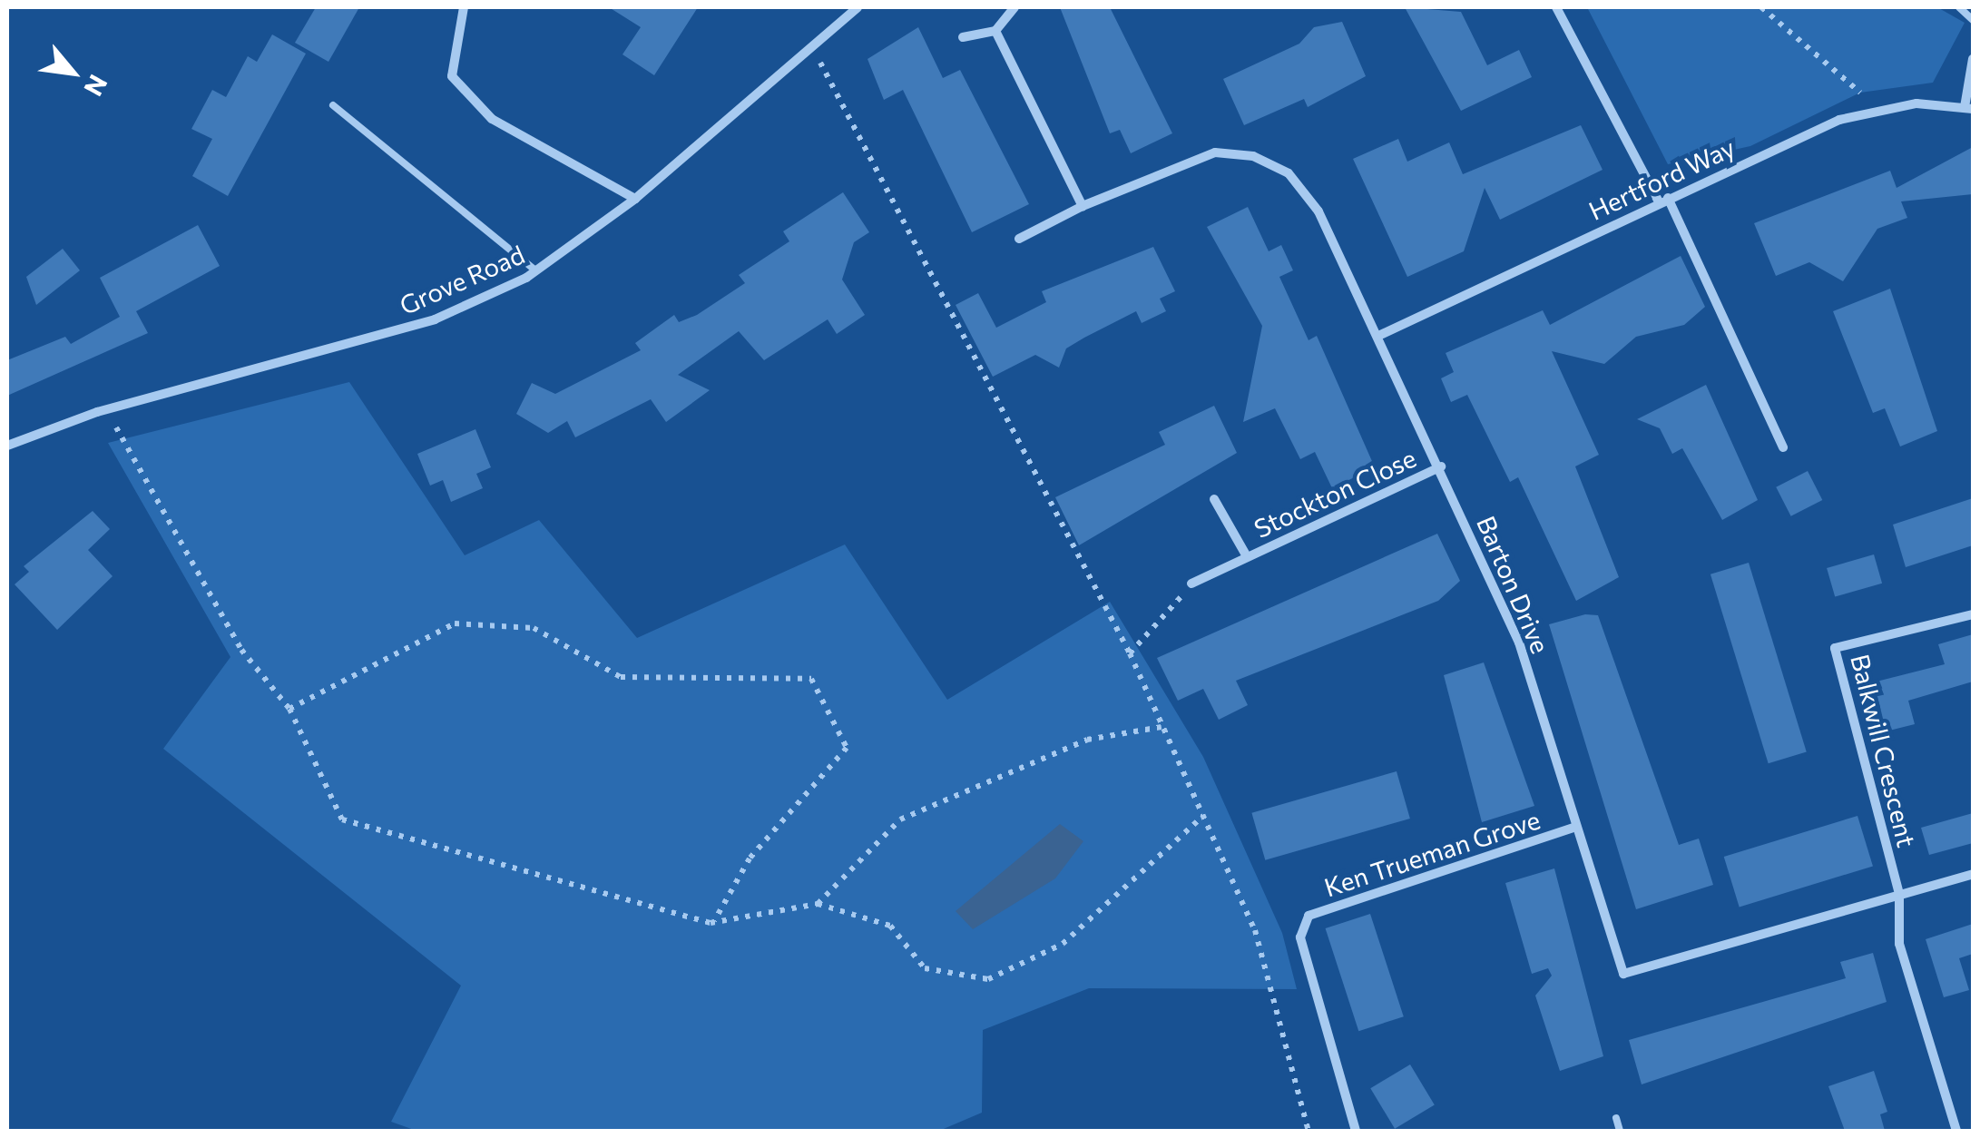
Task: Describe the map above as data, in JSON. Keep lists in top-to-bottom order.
{
  "streets": {
    "street": [
      "Hertford Way",
      "Grove Road",
      "Stockton Close",
      "Barton Drive",
      "Balkwill Crescent",
      "Ken Trueman Grove"
    ]
  },
  "crossings": [
    ["Hertford Way", "Barton Drive"],
    ["Stockton Close", "Barton Drive"],
    ["Barton Drive", "Balkwill Crescent"],
    ["Barton Drive", "Ken Trueman Grove"]
  ],
  "north": "bottom right"
}
